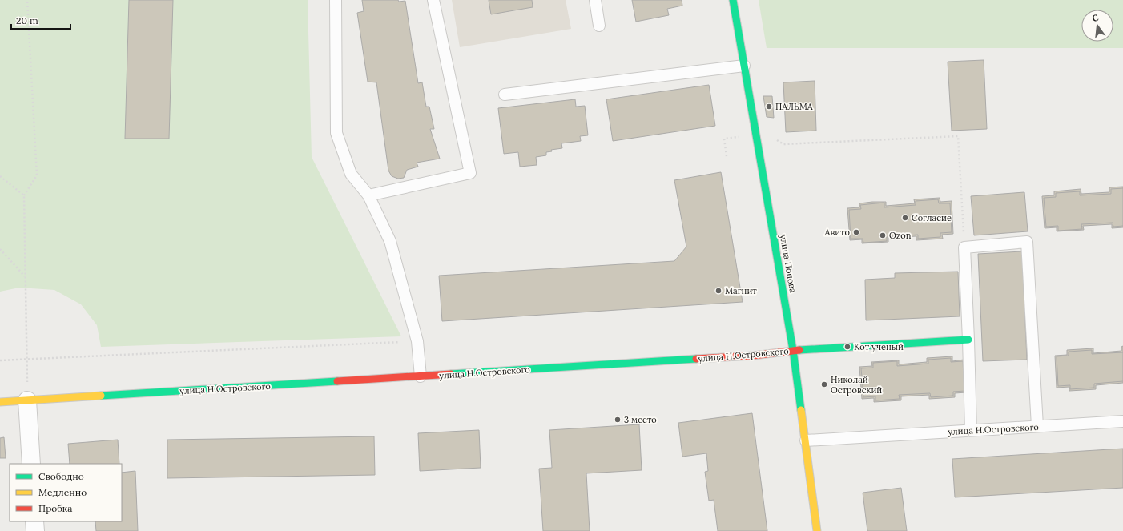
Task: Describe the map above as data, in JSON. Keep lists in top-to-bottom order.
{
  "streets": {
    "street": ["улица Попова", "улица Н.Островского"]
  },
  "crossings": [
    ["улица Попова", "улица Н.Островского"]
  ],
  "places": [
    "ПАЛЬМА",
    "Согласие",
    "Авито",
    "Ozon",
    "Магнит",
    "Кот ученый",
    "Николай Островский",
    "3 место"
  ],
  "legend": ["Свободно", "Медленно", "Пробка"],
  "scale_bar": "20 m",
  "north": "top"
}
